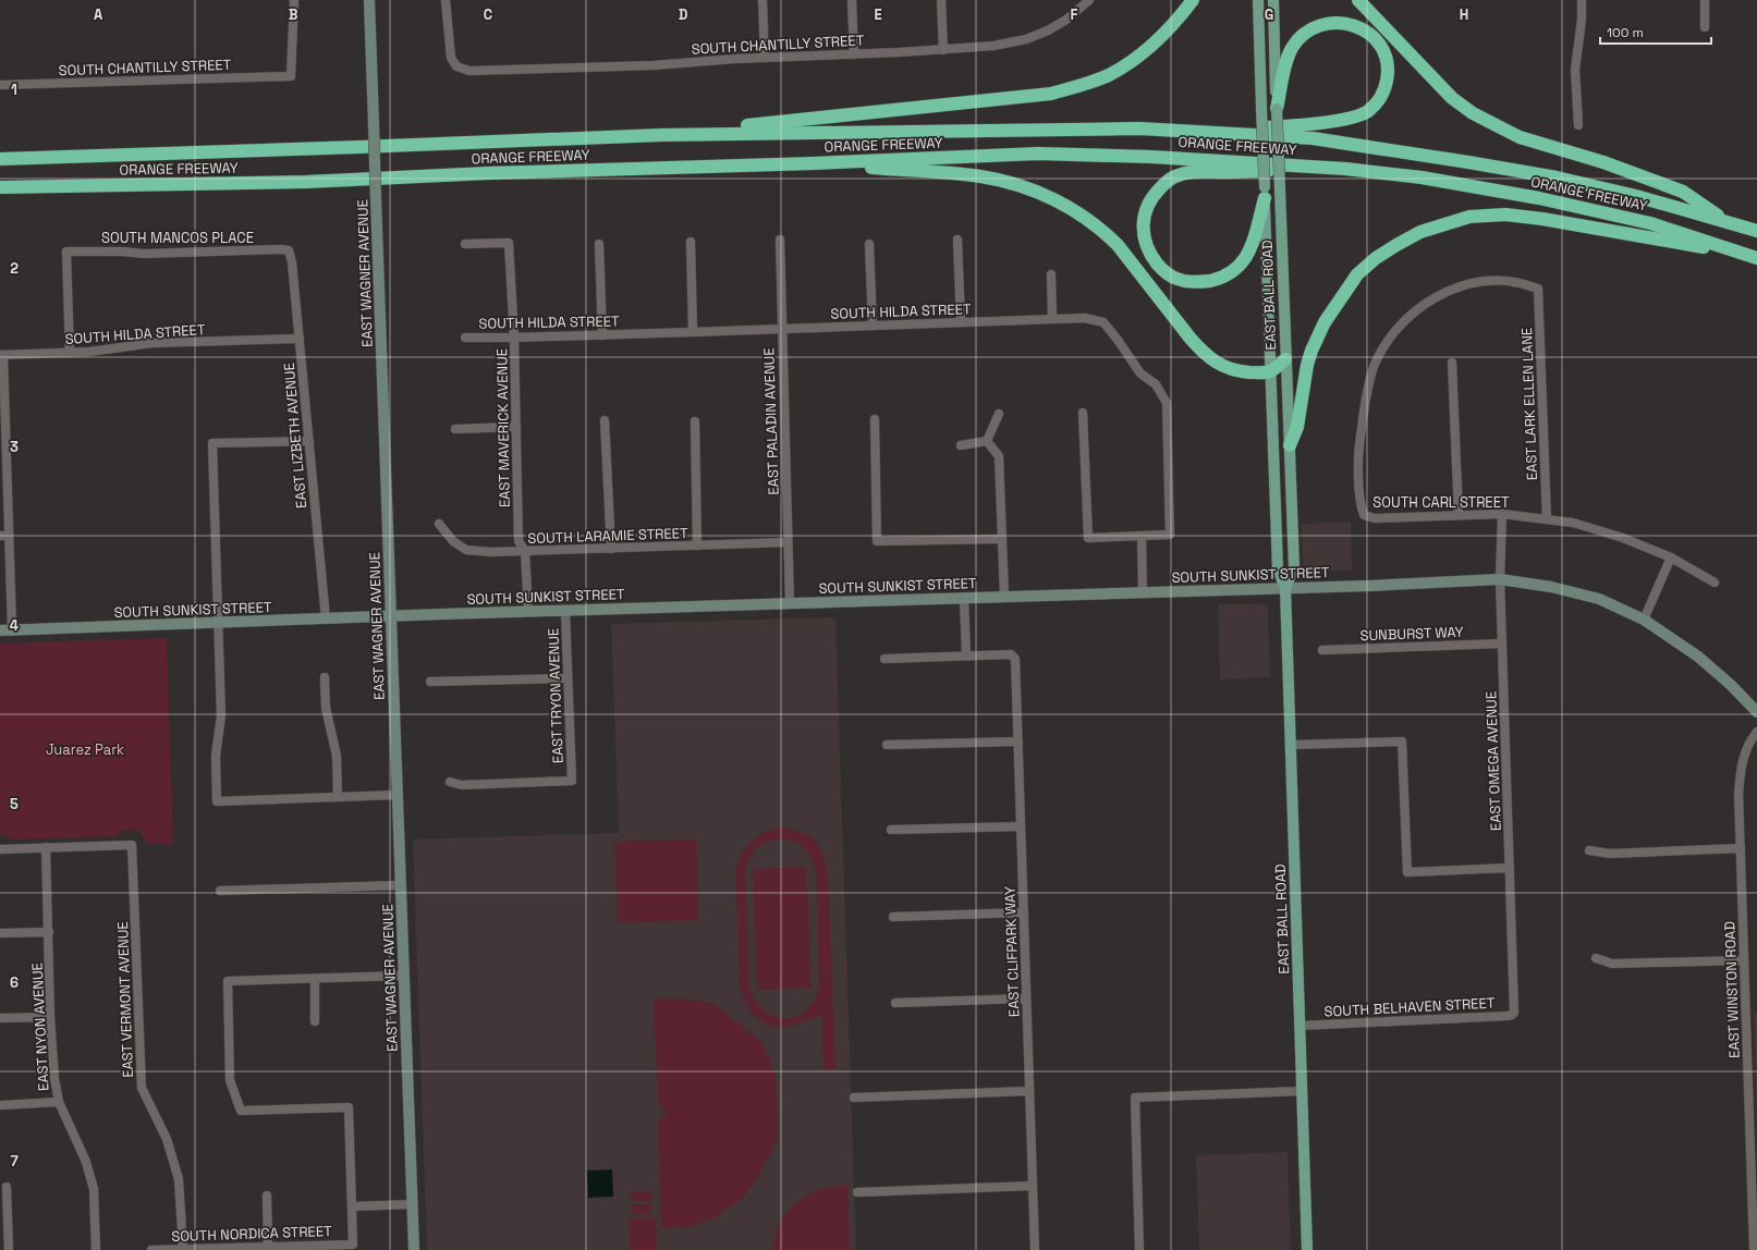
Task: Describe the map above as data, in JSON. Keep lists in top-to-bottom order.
{
  "streets": {
    "highway": ["ORANGE FREEWAY"],
    "main road": ["EAST BALL ROAD"],
    "street": [
      "SOUTH CHANTILLY STREET",
      "SOUTH MANCOS PLACE",
      "EAST WAGNER AVENUE",
      "SOUTH HILDA STREET",
      "EAST LARK ELLEN LANE",
      "EAST PALADIN AVENUE",
      "EAST MAVERICK AVENUE",
      "EAST LIZBETH AVENUE",
      "SOUTH CARL STREET",
      "SOUTH LARAMIE STREET",
      "SOUTH SUNKIST STREET",
      "SUNBURST WAY",
      "EAST TRYON AVENUE",
      "EAST OMEGA AVENUE",
      "EAST CLIFPARK WAY",
      "EAST WINSTON ROAD",
      "EAST VERMONT AVENUE",
      "SOUTH BELHAVEN STREET",
      "EAST NYON AVENUE",
      "SOUTH NORDICA STREET"
    ]
  },
  "crossings": [
    ["SOUTH MANCOS PLACE", "SOUTH HILDA STREET"],
    ["SOUTH MANCOS PLACE", "EAST LIZBETH AVENUE"],
    ["EAST WAGNER AVENUE", "SOUTH SUNKIST STREET"],
    ["EAST BALL ROAD", "SOUTH SUNKIST STREET"],
    ["EAST BALL ROAD", "SOUTH BELHAVEN STREET"],
    ["SOUTH HILDA STREET", "EAST PALADIN AVENUE"],
    ["SOUTH HILDA STREET", "EAST MAVERICK AVENUE"],
    ["SOUTH HILDA STREET", "EAST LIZBETH AVENUE"],
    ["EAST LARK ELLEN LANE", "SOUTH CARL STREET"],
    ["EAST PALADIN AVENUE", "SOUTH LARAMIE STREET"],
    ["EAST PALADIN AVENUE", "SOUTH SUNKIST STREET"],
    ["EAST MAVERICK AVENUE", "SOUTH LARAMIE STREET"],
    ["EAST MAVERICK AVENUE", "SOUTH SUNKIST STREET"],
    ["EAST LIZBETH AVENUE", "SOUTH SUNKIST STREET"],
    ["SOUTH CARL STREET", "EAST OMEGA AVENUE"],
    ["SOUTH SUNKIST STREET", "EAST TRYON AVENUE"],
    ["SOUTH SUNKIST STREET", "EAST OMEGA AVENUE"],
    ["SUNBURST WAY", "EAST OMEGA AVENUE"],
    ["EAST OMEGA AVENUE", "SOUTH BELHAVEN STREET"],
    ["EAST VERMONT AVENUE", "EAST NYON AVENUE"],
    ["EAST VERMONT AVENUE", "SOUTH NORDICA STREET"]
  ],
  "parks": ["Juarez Park"],
  "scale_bar": "100 m",
  "grid": {
    "columns": [
      "A",
      "B",
      "C",
      "D",
      "E",
      "F",
      "G",
      "H"
    ],
    "rows": [
      "1",
      "2",
      "3",
      "4",
      "5",
      "6",
      "7"
    ]
  }
}
